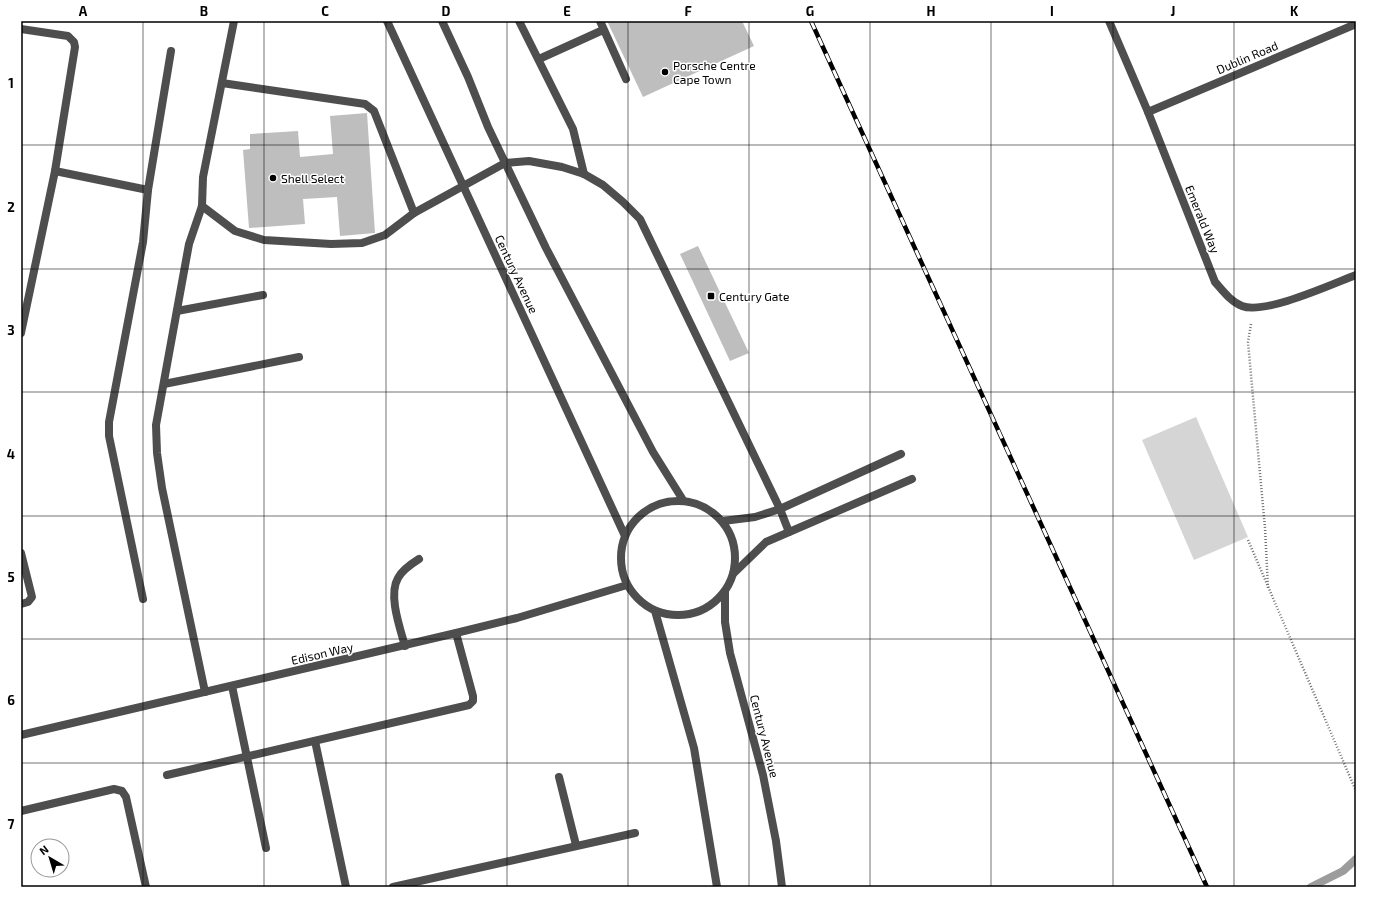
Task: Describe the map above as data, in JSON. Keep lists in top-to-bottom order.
{
  "streets": {
    "street": [
      "Dublin Road",
      "Emerald Way",
      "Century Avenue",
      "Edison Way"
    ]
  },
  "crossings": [
    ["Dublin Road", "Emerald Way"],
    ["Century Avenue", "Edison Way"]
  ],
  "places": {
    "other": ["Porsche Centre Cape Town", "Shell Select"],
    "transit": ["Century Gate"]
  },
  "north": "top left",
  "grid": {
    "columns": [
      "A",
      "B",
      "C",
      "D",
      "E",
      "F",
      "G",
      "H",
      "I",
      "J",
      "K"
    ],
    "rows": [
      "1",
      "2",
      "3",
      "4",
      "5",
      "6",
      "7"
    ]
  }
}
